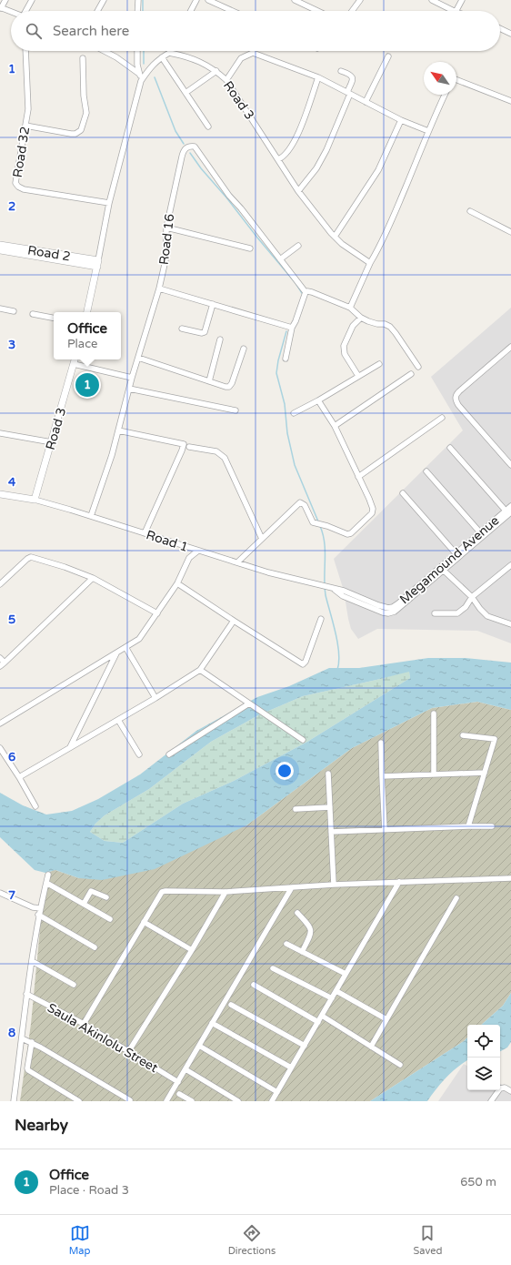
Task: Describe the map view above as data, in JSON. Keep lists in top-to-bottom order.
{
  "streets": {
    "street": [
      "Road 3",
      "Road 32",
      "Road 16",
      "Road 2",
      "Road 1",
      "Megamound Avenue",
      "Saula Akinlolu Street"
    ]
  },
  "crossings": [
    ["Road 3", "Road 1"],
    ["Road 16", "Road 1"],
    ["Road 1", "Megamound Avenue"]
  ],
  "north": "top left",
  "page": {
    "search": "Search here",
    "popup": ["Office", "Place"],
    "pins": "1",
    "heading": "Nearby",
    "list": [
      {
        "mark": "1",
        "name": "Office",
        "note": "Place · Road 3",
        "value": "650 m"
      }
    ],
    "nav": ["Map", "Directions", "Saved"]
  },
  "grid": {
    "rows": [
      "1",
      "2",
      "3",
      "4",
      "5",
      "6",
      "7",
      "8"
    ]
  }
}
